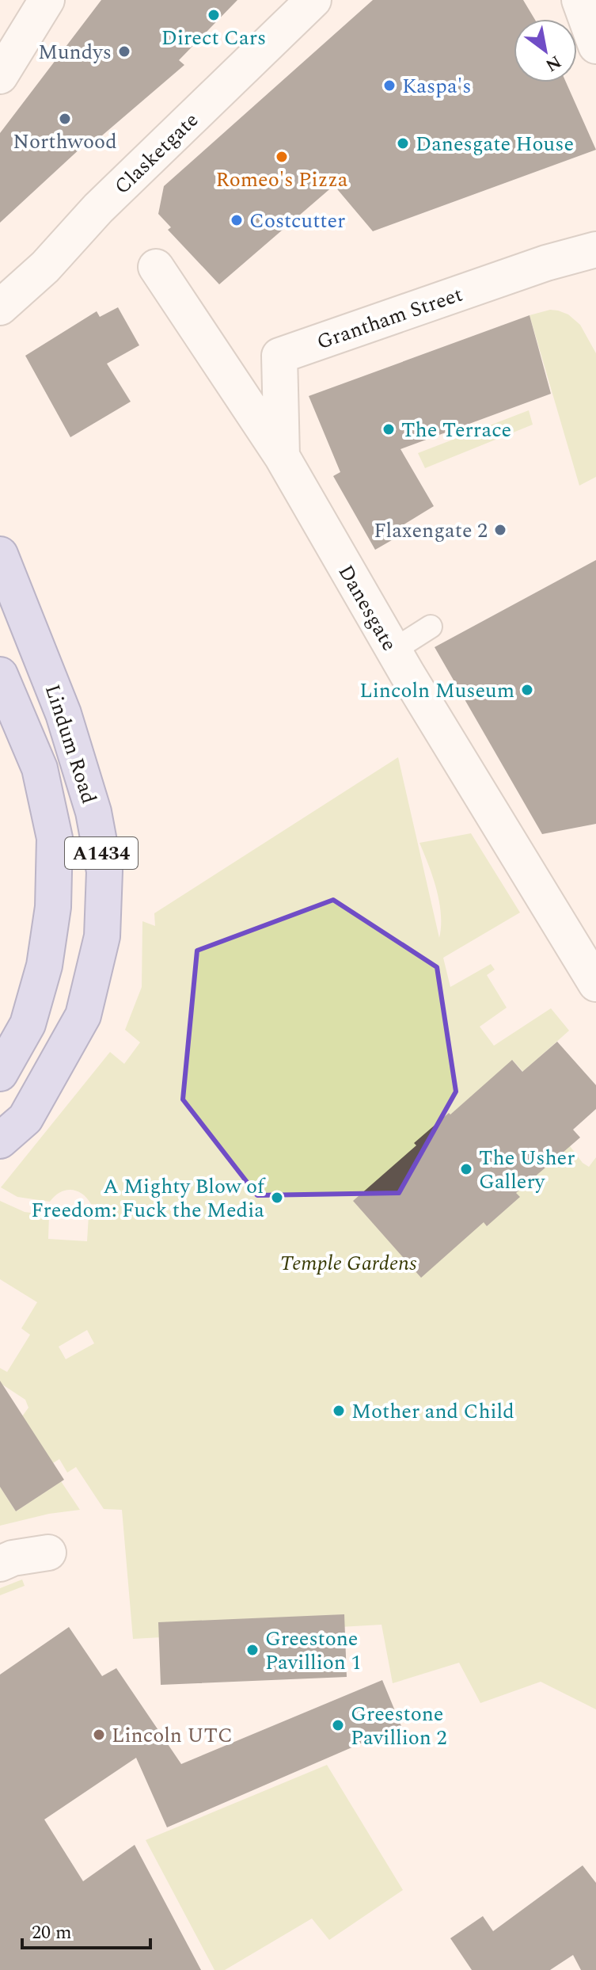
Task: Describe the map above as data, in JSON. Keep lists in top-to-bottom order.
{
  "streets": {
    "main road": ["Lindum Road", "A1434"],
    "street": ["Clasketgate", "Grantham Street", "Danesgate"]
  },
  "crossings": [
    ["Grantham Street", "Danesgate"]
  ],
  "parks": ["Temple Gardens"],
  "places": [
    "Direct Cars",
    "Mundys",
    "Kaspa's",
    "Northwood",
    "Danesgate House",
    "Romeo's Pizza",
    "Costcutter",
    "The Terrace",
    "Flaxengate 2",
    "Lincoln Museum",
    "The Usher Gallery",
    "A Mighty Blow of Freedom: Fuck the Media",
    "Mother and Child",
    "Greestone Pavillion 1",
    "Greestone Pavillion 2",
    "Lincoln UTC"
  ],
  "scale_bar": "20 m",
  "north": "bottom right"
}
